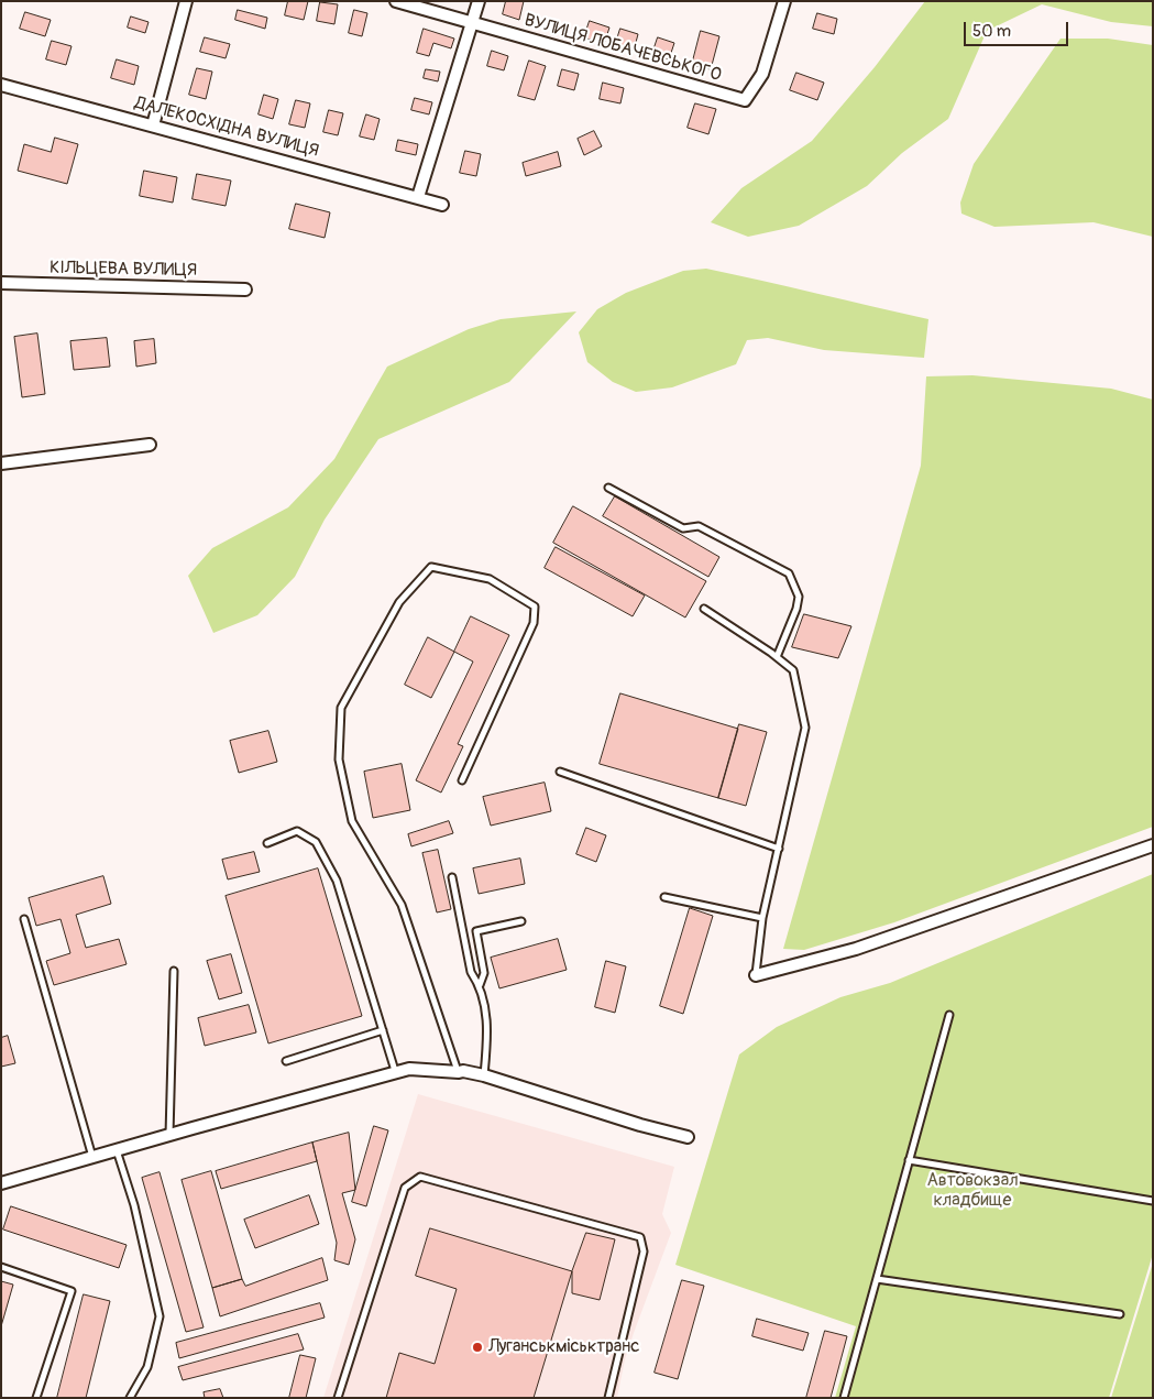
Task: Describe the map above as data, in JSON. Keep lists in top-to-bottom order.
{
  "streets": {
    "street": ["ВУЛИЦЯ ЛОБАЧЕВСЬКОГО", "ДАЛЕКОСХІДНА ВУЛИЦЯ", "КІЛЬЦЕВА ВУЛИЦЯ"]
  },
  "parks": ["Автовокзал кладбище"],
  "places": ["Луганськміськтранс"],
  "scale_bar": "50 m"
}
